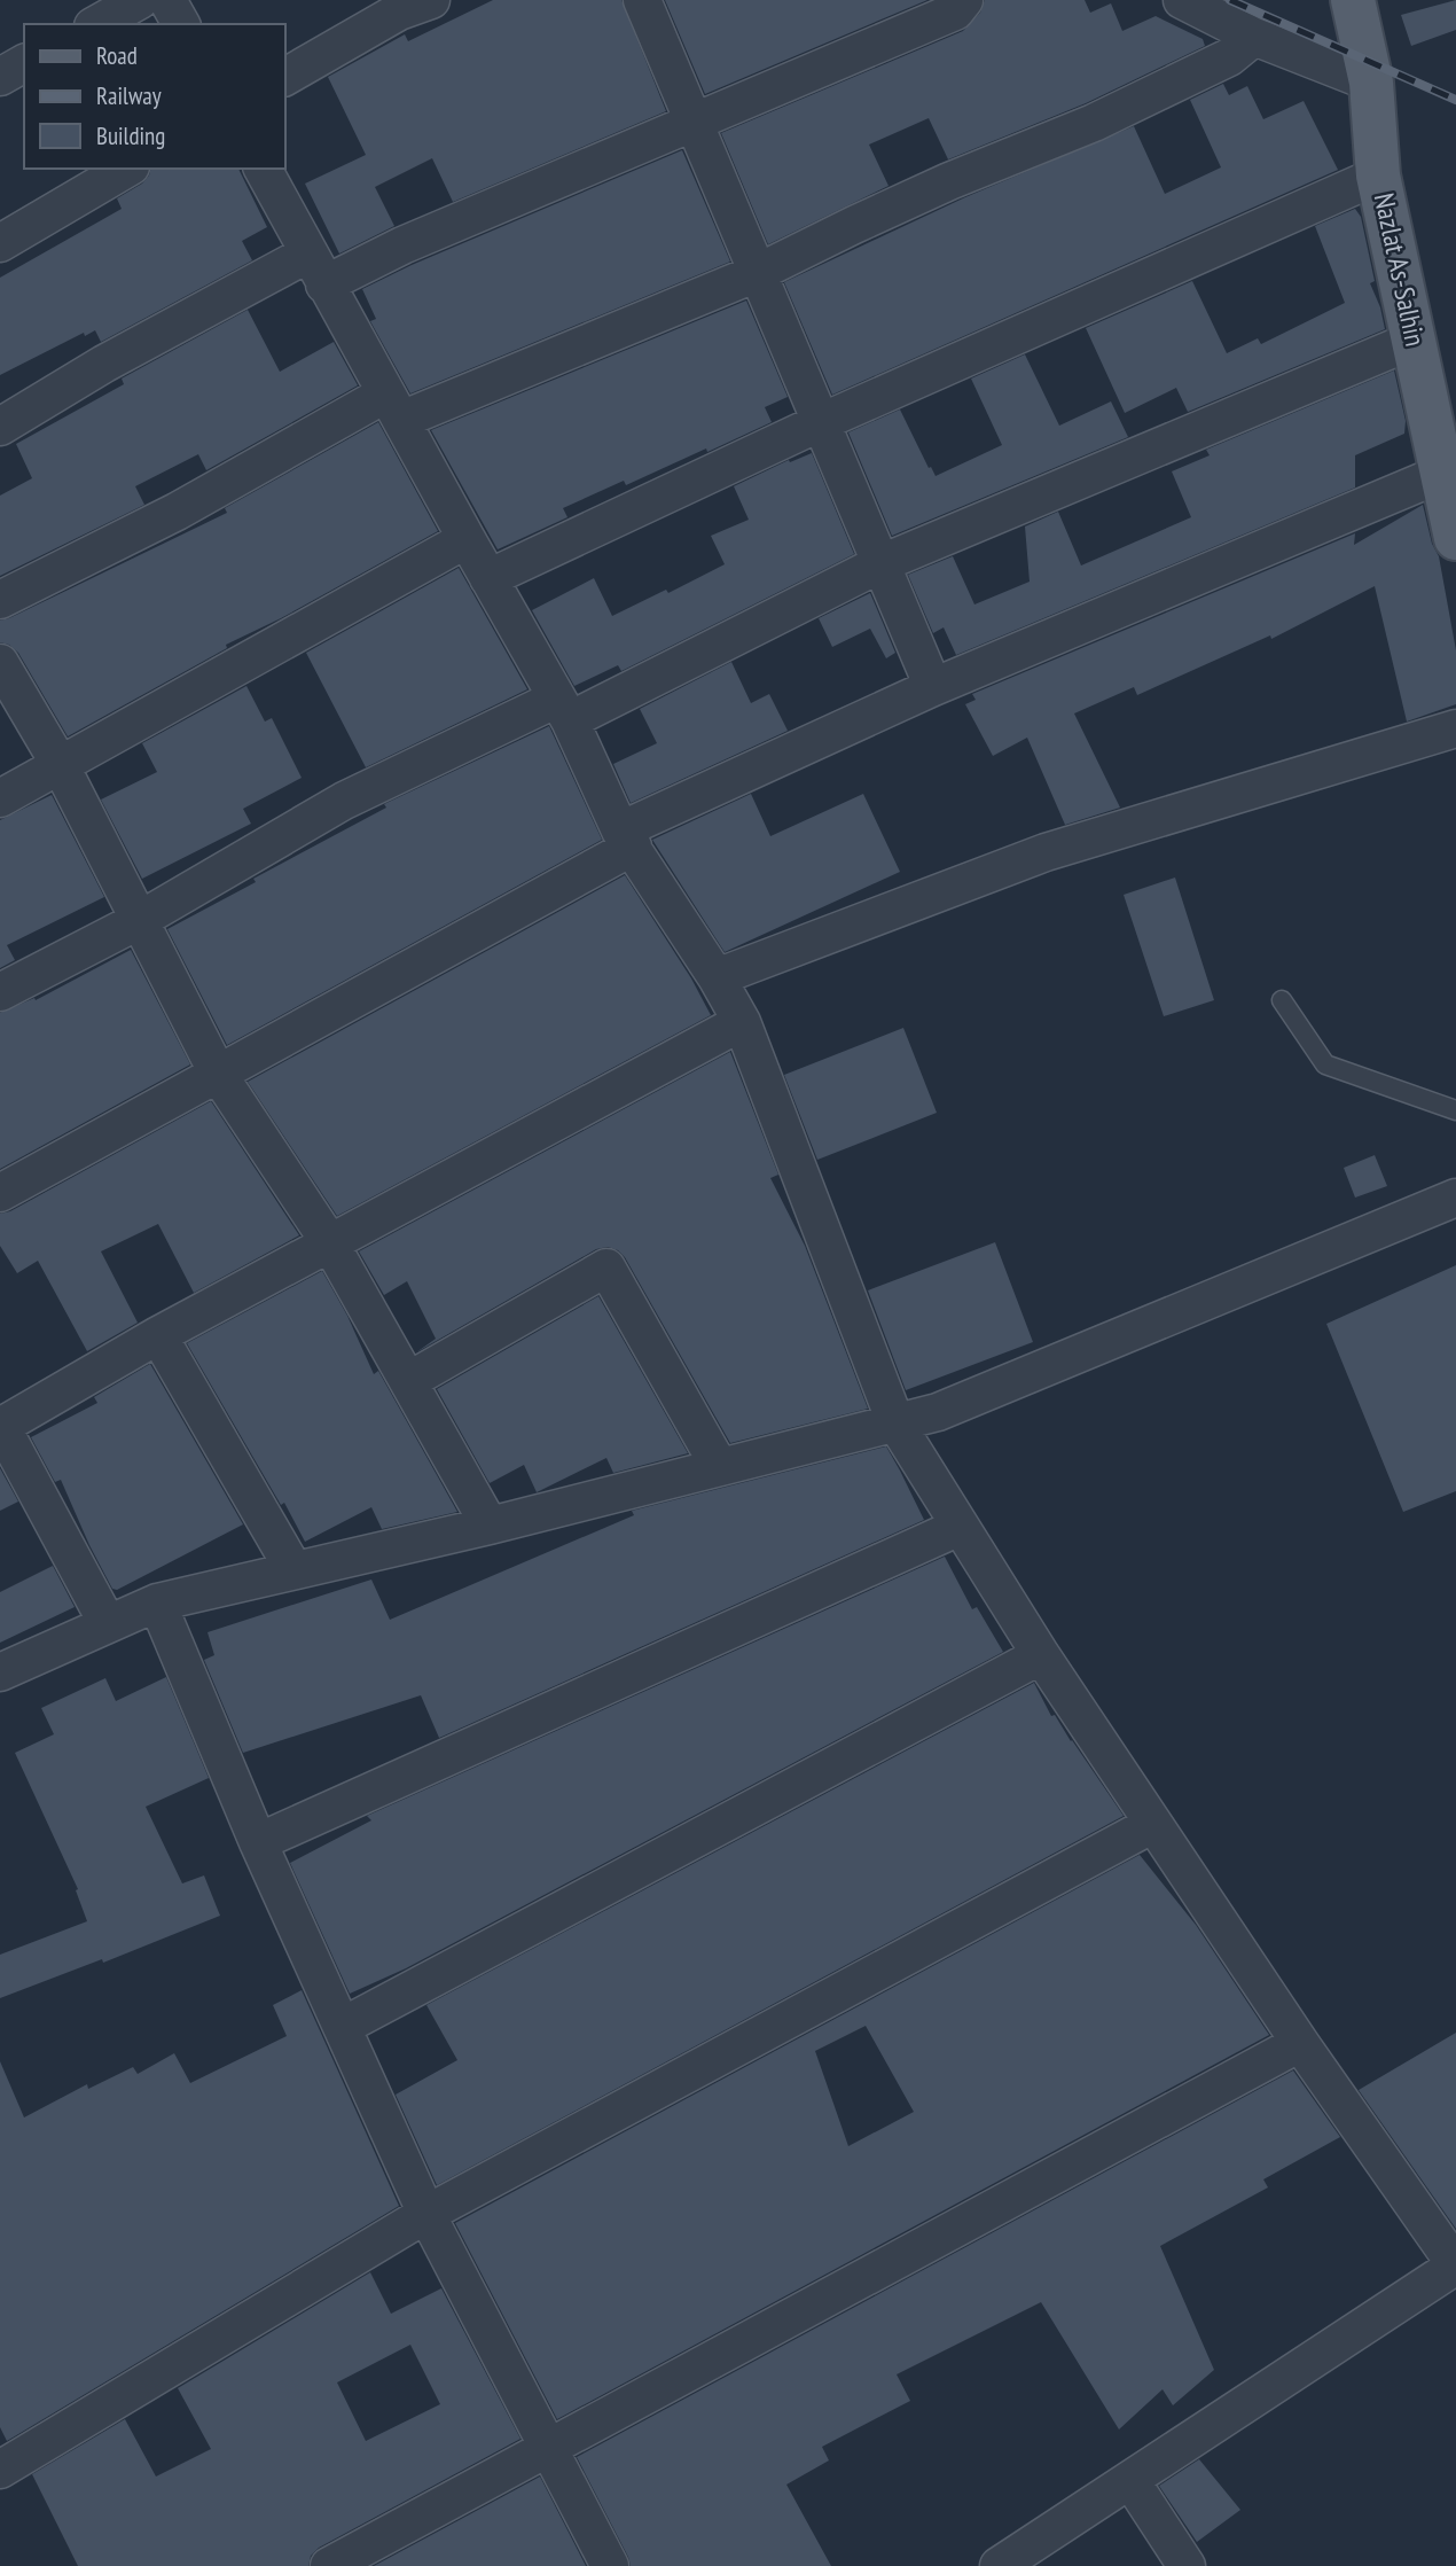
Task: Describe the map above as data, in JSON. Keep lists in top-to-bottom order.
{
  "streets": {
    "main road": ["Nazlat As-Salhin"]
  },
  "legend": ["Road", "Railway", "Building"]
}
